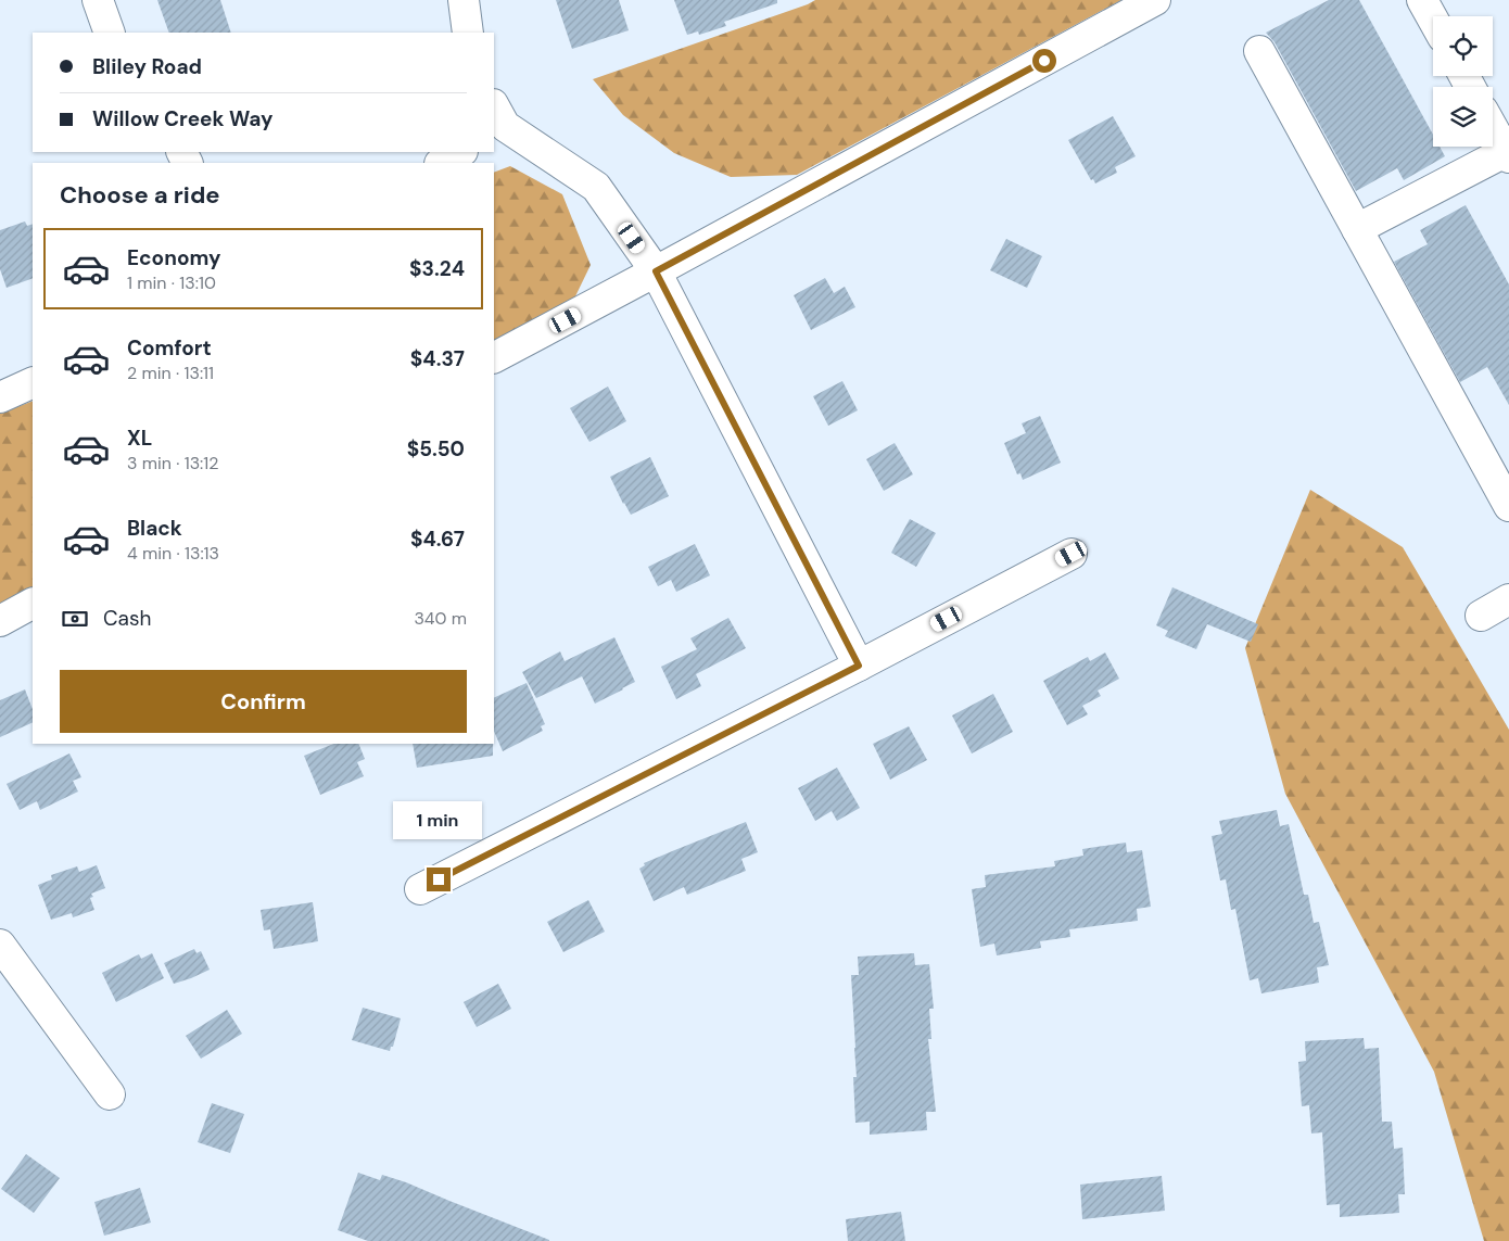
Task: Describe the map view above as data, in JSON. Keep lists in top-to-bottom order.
{
  "page": {
    "banner": ["Bliley Road", "Willow Creek Way"],
    "heading": "Choose a ride",
    "list": [
      {
        "name": "Economy",
        "note": "1 min · 13:10",
        "value": "$3.24"
      },
      {
        "name": "Comfort",
        "note": "2 min · 13:11",
        "value": "$4.37"
      },
      {
        "name": "XL",
        "note": "3 min · 13:12",
        "value": "$5.50"
      },
      {
        "name": "Black",
        "note": "4 min · 13:13",
        "value": "$4.67"
      }
    ],
    "pay": ["Cash", "340 m"],
    "buttons": "Confirm",
    "bubble": "1 min"
  }
}
